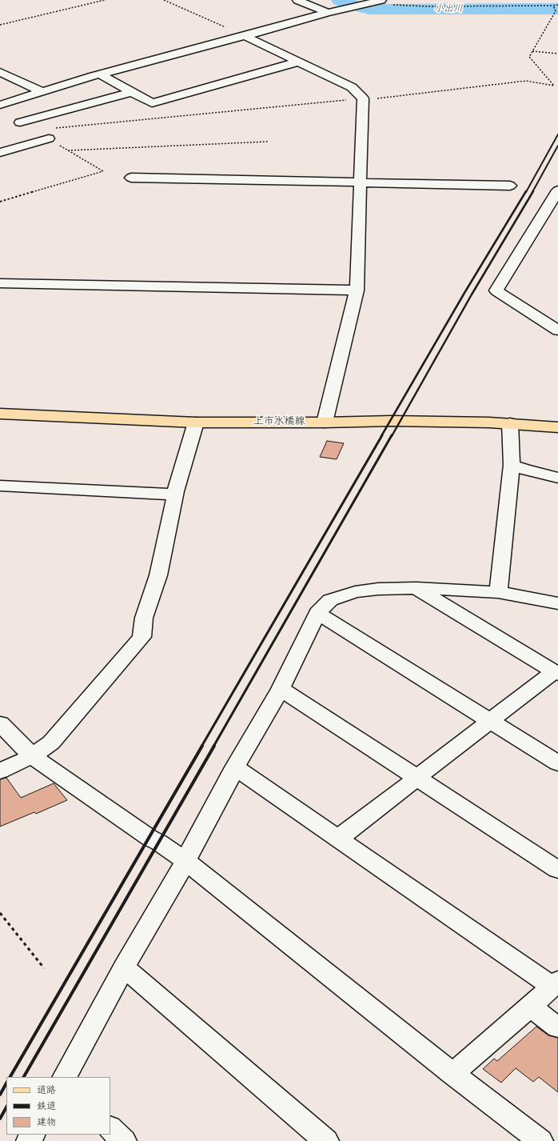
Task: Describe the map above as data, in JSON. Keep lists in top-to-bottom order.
{
  "streets": {
    "main road": ["上市水橋線"]
  },
  "water": ["小出川"],
  "legend": ["道路", "鉄道", "建物"]
}
